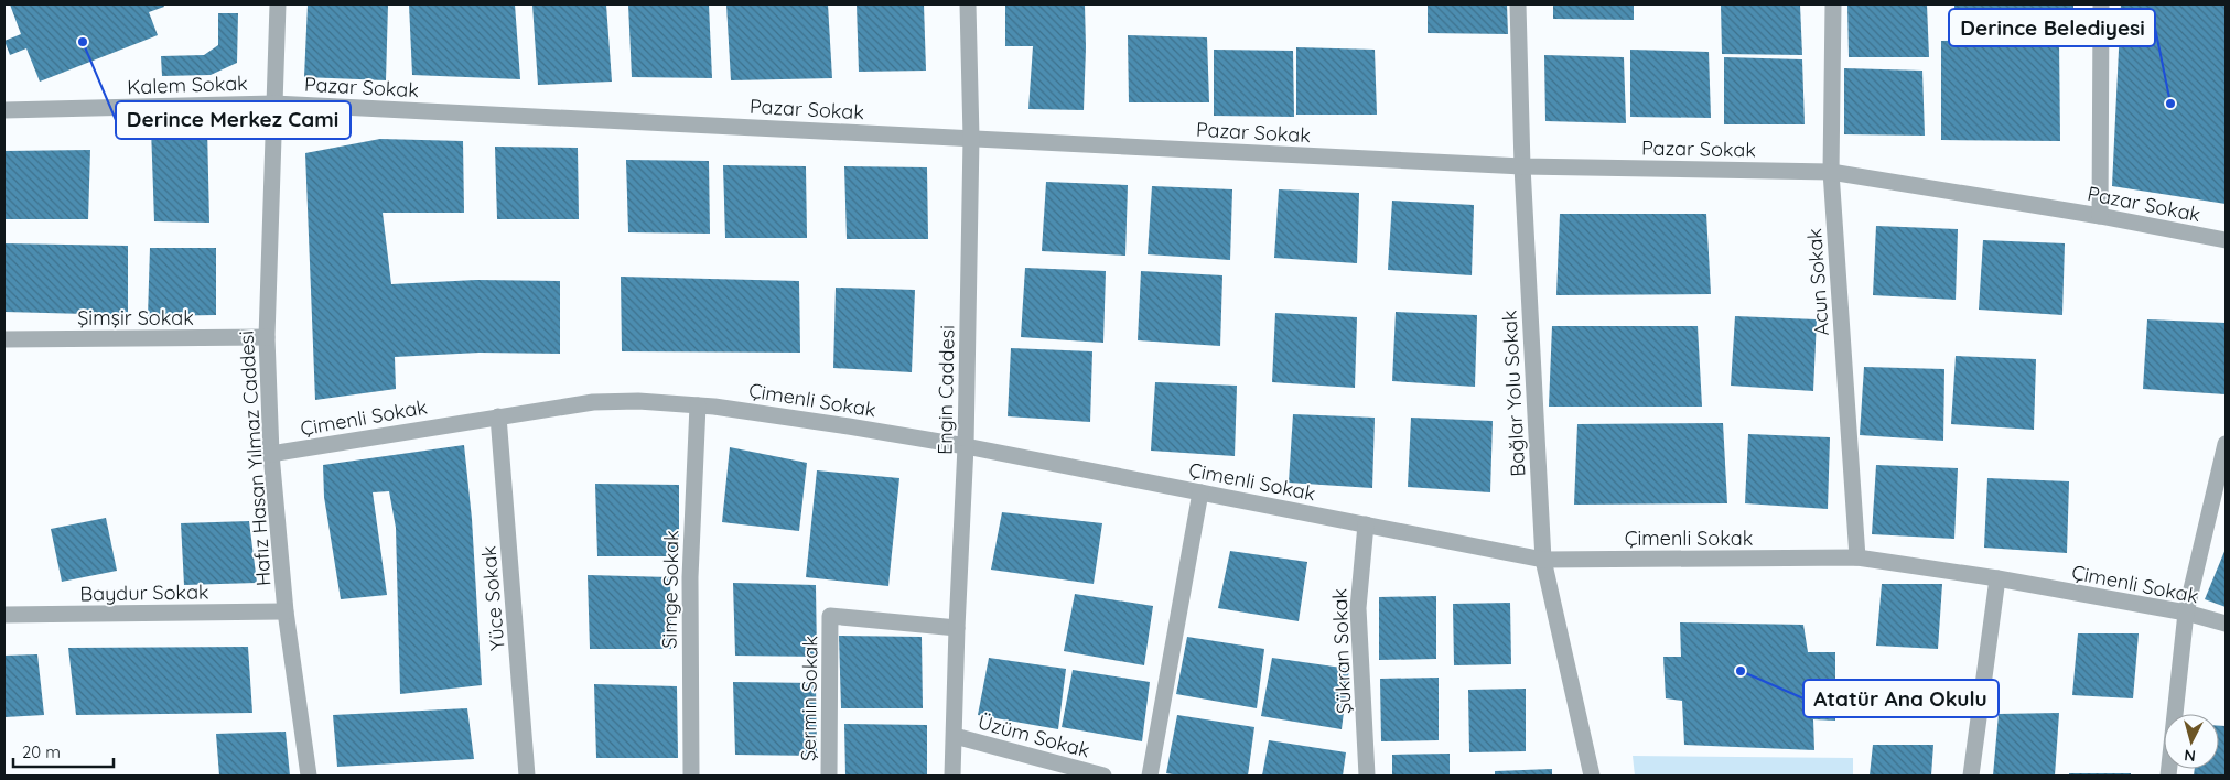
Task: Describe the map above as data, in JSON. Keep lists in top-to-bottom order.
{
  "streets": {
    "street": [
      "Kalem Sokak",
      "Pazar Sokak",
      "Acun Sokak",
      "Şimşir Sokak",
      "Engin Caddesi",
      "Bağlar Yolu Sokak",
      "Çimenli Sokak",
      "Hafız Hasan Yılmaz Caddesi",
      "Simge Sokak",
      "Baydur Sokak",
      "Yüce Sokak",
      "Şükran Sokak",
      "Şermin Sokak",
      "Üzüm Sokak"
    ]
  },
  "crossings": [
    ["Kalem Sokak", "Pazar Sokak"],
    ["Kalem Sokak", "Hafız Hasan Yılmaz Caddesi"],
    ["Pazar Sokak", "Acun Sokak"],
    ["Pazar Sokak", "Engin Caddesi"],
    ["Pazar Sokak", "Bağlar Yolu Sokak"],
    ["Pazar Sokak", "Hafız Hasan Yılmaz Caddesi"],
    ["Acun Sokak", "Çimenli Sokak"],
    ["Şimşir Sokak", "Hafız Hasan Yılmaz Caddesi"],
    ["Engin Caddesi", "Çimenli Sokak"],
    ["Engin Caddesi", "Şermin Sokak"],
    ["Engin Caddesi", "Üzüm Sokak"],
    ["Bağlar Yolu Sokak", "Çimenli Sokak"],
    ["Çimenli Sokak", "Hafız Hasan Yılmaz Caddesi"],
    ["Çimenli Sokak", "Simge Sokak"],
    ["Çimenli Sokak", "Yüce Sokak"],
    ["Çimenli Sokak", "Şükran Sokak"],
    ["Hafız Hasan Yılmaz Caddesi", "Baydur Sokak"]
  ],
  "places": ["Derince Merkez Cami", "Derince Belediyesi", "Atatür Ana Okulu"],
  "scale_bar": "20 m",
  "north": "bottom"
}
